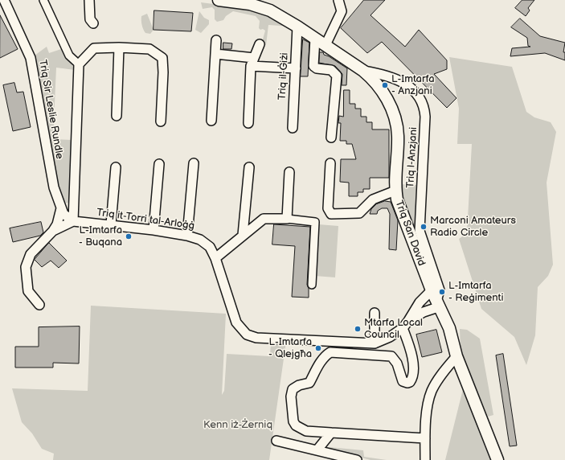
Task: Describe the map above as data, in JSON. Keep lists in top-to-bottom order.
{
  "streets": {
    "street": [
      "Triq il-Ġiżi",
      "Triq Sir Leslie Rundle",
      "Triq l-Anzjani",
      "Triq it-Torri tal-Arloġġ",
      "Triq San David"
    ]
  },
  "crossings": [
    ["Triq il-Ġiżi", "Triq San David"],
    ["Triq Sir Leslie Rundle", "Triq it-Torri tal-Arloġġ"],
    ["Triq l-Anzjani", "Triq San David"]
  ],
  "parks": ["Kenn iż-Żerniq"],
  "places": [
    "L-Imtarfa - Anzjani",
    "Marconi Amateurs Radio Circle",
    "L-Imtarfa - Buqana",
    "L-Imtarfa - Reġimenti",
    "Mtarfa Local Council",
    "L-Imtarfa - Qlejgħa"
  ]
}
